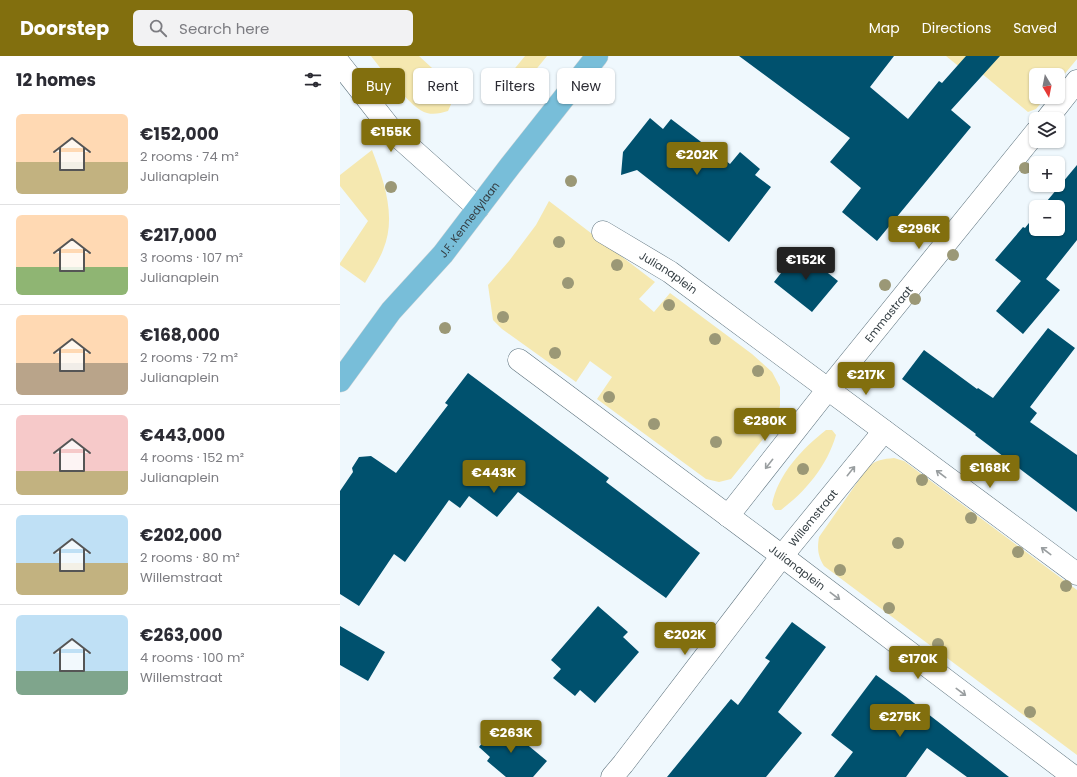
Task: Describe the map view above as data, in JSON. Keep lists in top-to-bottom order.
{
  "streets": {
    "main road": ["J.F. Kennedylaan"],
    "street": ["Julianaplein", "Emmastraat", "Willemstraat"]
  },
  "crossings": [
    ["Julianaplein", "Emmastraat"],
    ["Julianaplein", "Willemstraat"]
  ],
  "one_way": ["Willemstraat"],
  "north": "bottom",
  "page": {
    "header": "Doorstep",
    "search": "Search here",
    "nav": ["Map", "Directions", "Saved"],
    "heading": "12 homes",
    "map_buttons": ["+", "−"],
    "chip": [
      "Buy",
      "Rent",
      "Filters",
      "New"
    ],
    "list": [
      {
        "name": "€152,000",
        "note": "2 rooms · 74 m² · Julianaplein"
      },
      {
        "name": "€217,000",
        "note": "3 rooms · 107 m² · Julianaplein"
      },
      {
        "name": "€168,000",
        "note": "2 rooms · 72 m² · Julianaplein"
      },
      {
        "name": "€443,000",
        "note": "4 rooms · 152 m² · Julianaplein"
      },
      {
        "name": "€202,000",
        "note": "2 rooms · 80 m² · Willemstraat"
      },
      {
        "name": "€263,000",
        "note": "4 rooms · 100 m² · Willemstraat"
      }
    ],
    "price": [
      "€155K",
      "€202K",
      "€296K",
      "€152K",
      "€217K",
      "€280K",
      "€168K",
      "€443K",
      "€202K",
      "€170K",
      "€275K",
      "€263K"
    ]
  }
}
